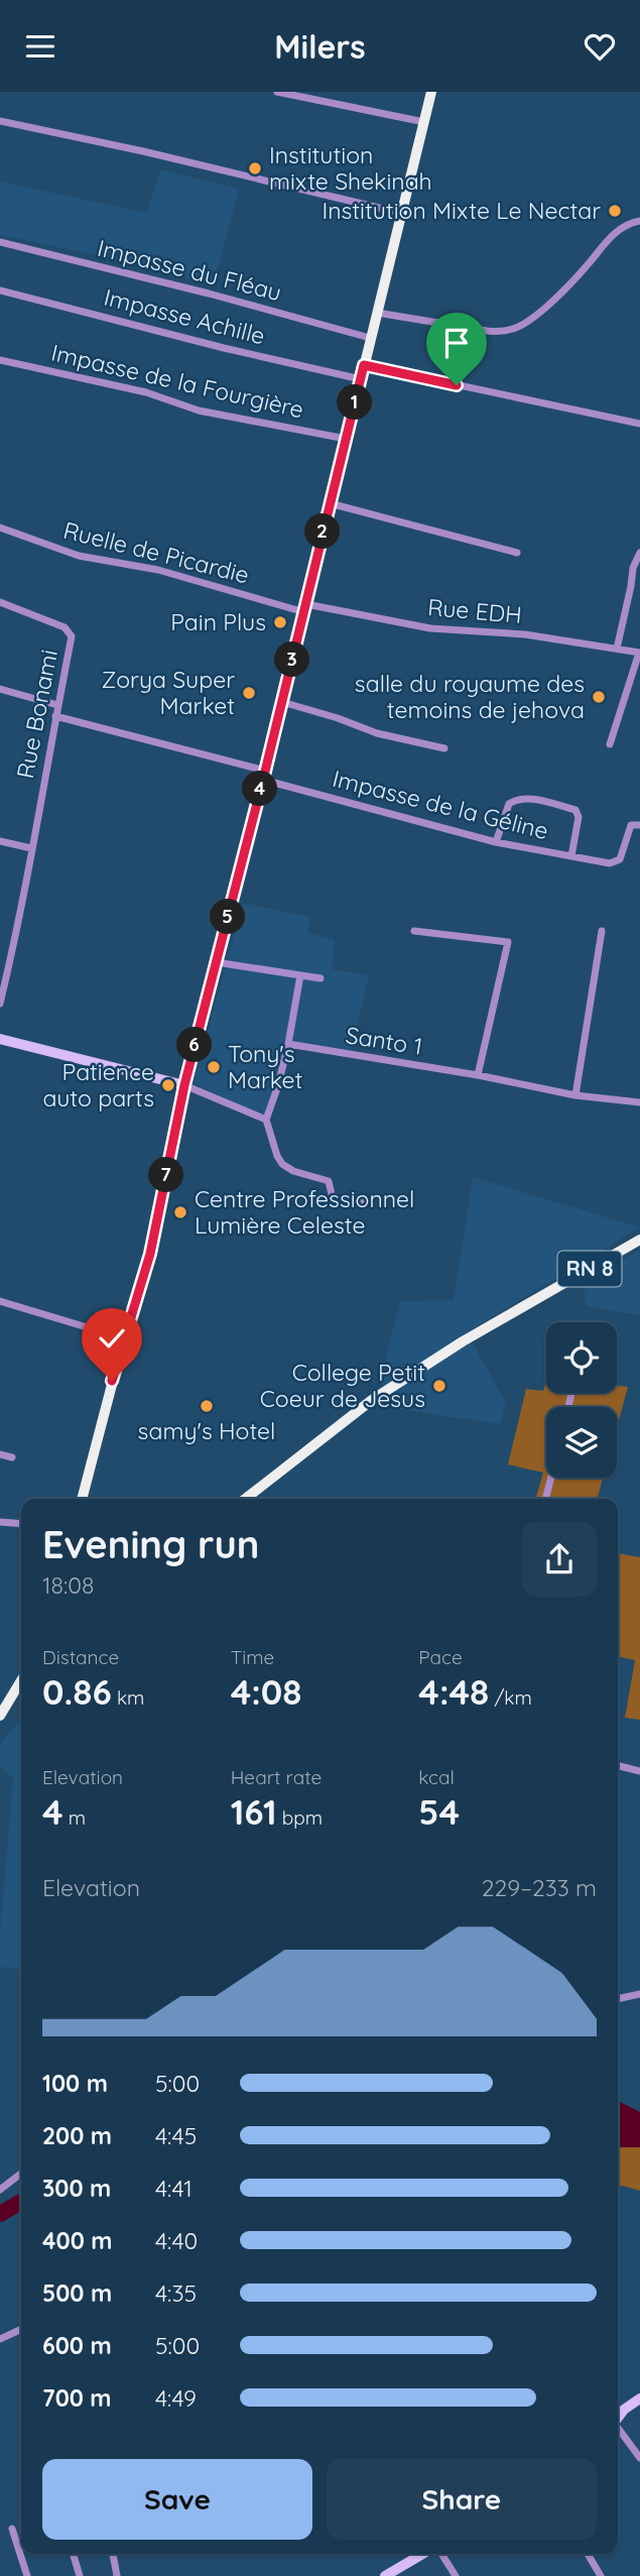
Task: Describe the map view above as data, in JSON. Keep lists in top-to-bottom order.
{
  "streets": {
    "main road": ["RN 8"],
    "street": [
      "Impasse du Fléau",
      "Impasse Achille",
      "Impasse de la Fourgière",
      "Ruelle de Picardie",
      "Rue EDH",
      "Rue Bonami",
      "Impasse de la Géline",
      "Santo 1"
    ]
  },
  "crossings": [
    ["Ruelle de Picardie", "Rue EDH"],
    ["Rue Bonami", "Impasse de la Géline"]
  ],
  "places": [
    "Institution mixte Shekinah",
    "Institution Mixte Le Nectar",
    "Pain Plus",
    "Zorya Super Market",
    "salle du royaume des temoins de jehova",
    "Tony's Market",
    "Patience auto parts",
    "Centre Professionnel Lumière Celeste",
    "College Petit Coeur de Jesus",
    "samy's Hotel"
  ],
  "page": {
    "header": "Milers",
    "pins": [
      "1",
      "2",
      "3",
      "4",
      "5",
      "6",
      "7"
    ],
    "heading": ["Evening run", "18:08"],
    "stats": [
      ["Distance", "0.86 km"],
      ["Time", "4:08"],
      ["Pace", "4:48 /km"],
      ["Elevation", "4 m"],
      ["Heart rate", "161 bpm"],
      ["kcal", "54"]
    ],
    "chart": ["Elevation", "229–233 m"],
    "list": [
      {
        "name": "100 m",
        "note": "5:00"
      },
      {
        "name": "200 m",
        "note": "4:45"
      },
      {
        "name": "300 m",
        "note": "4:41"
      },
      {
        "name": "400 m",
        "note": "4:40"
      },
      {
        "name": "500 m",
        "note": "4:35"
      },
      {
        "name": "600 m",
        "note": "5:00"
      },
      {
        "name": "700 m",
        "note": "4:49"
      }
    ],
    "buttons": ["Save", "Share"]
  }
}
